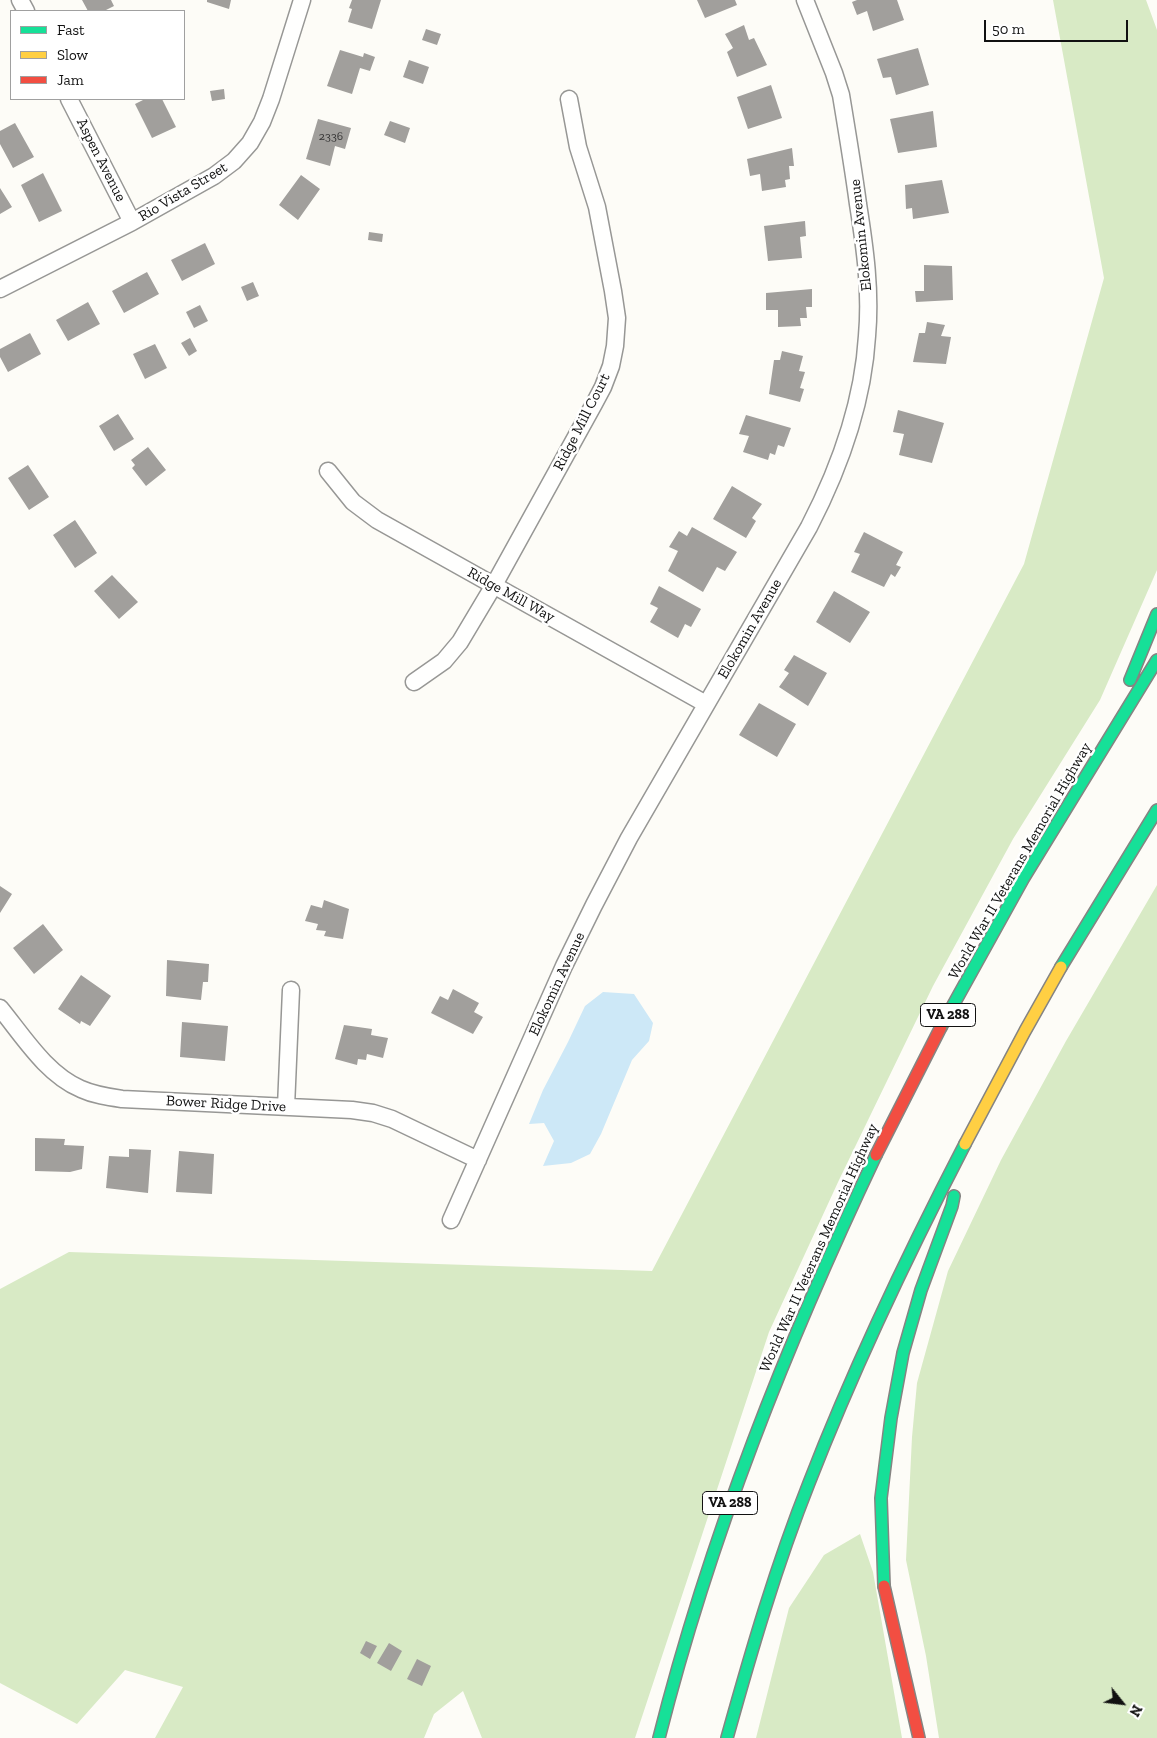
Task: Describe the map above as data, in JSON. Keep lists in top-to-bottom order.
{
  "streets": {
    "highway": ["World War II Veterans Memorial Highway", "VA 288"],
    "street": [
      "Aspen Avenue",
      "Rio Vista Street",
      "Elokomin Avenue",
      "Ridge Mill Court",
      "Ridge Mill Way",
      "Bower Ridge Drive"
    ]
  },
  "crossings": [
    ["Aspen Avenue", "Rio Vista Street"],
    ["Elokomin Avenue", "Ridge Mill Way"],
    ["Elokomin Avenue", "Bower Ridge Drive"],
    ["Ridge Mill Court", "Ridge Mill Way"]
  ],
  "house_numbers": ["2336"],
  "legend": ["Fast", "Slow", "Jam"],
  "scale_bar": "50 m",
  "north": "bottom right"
}
